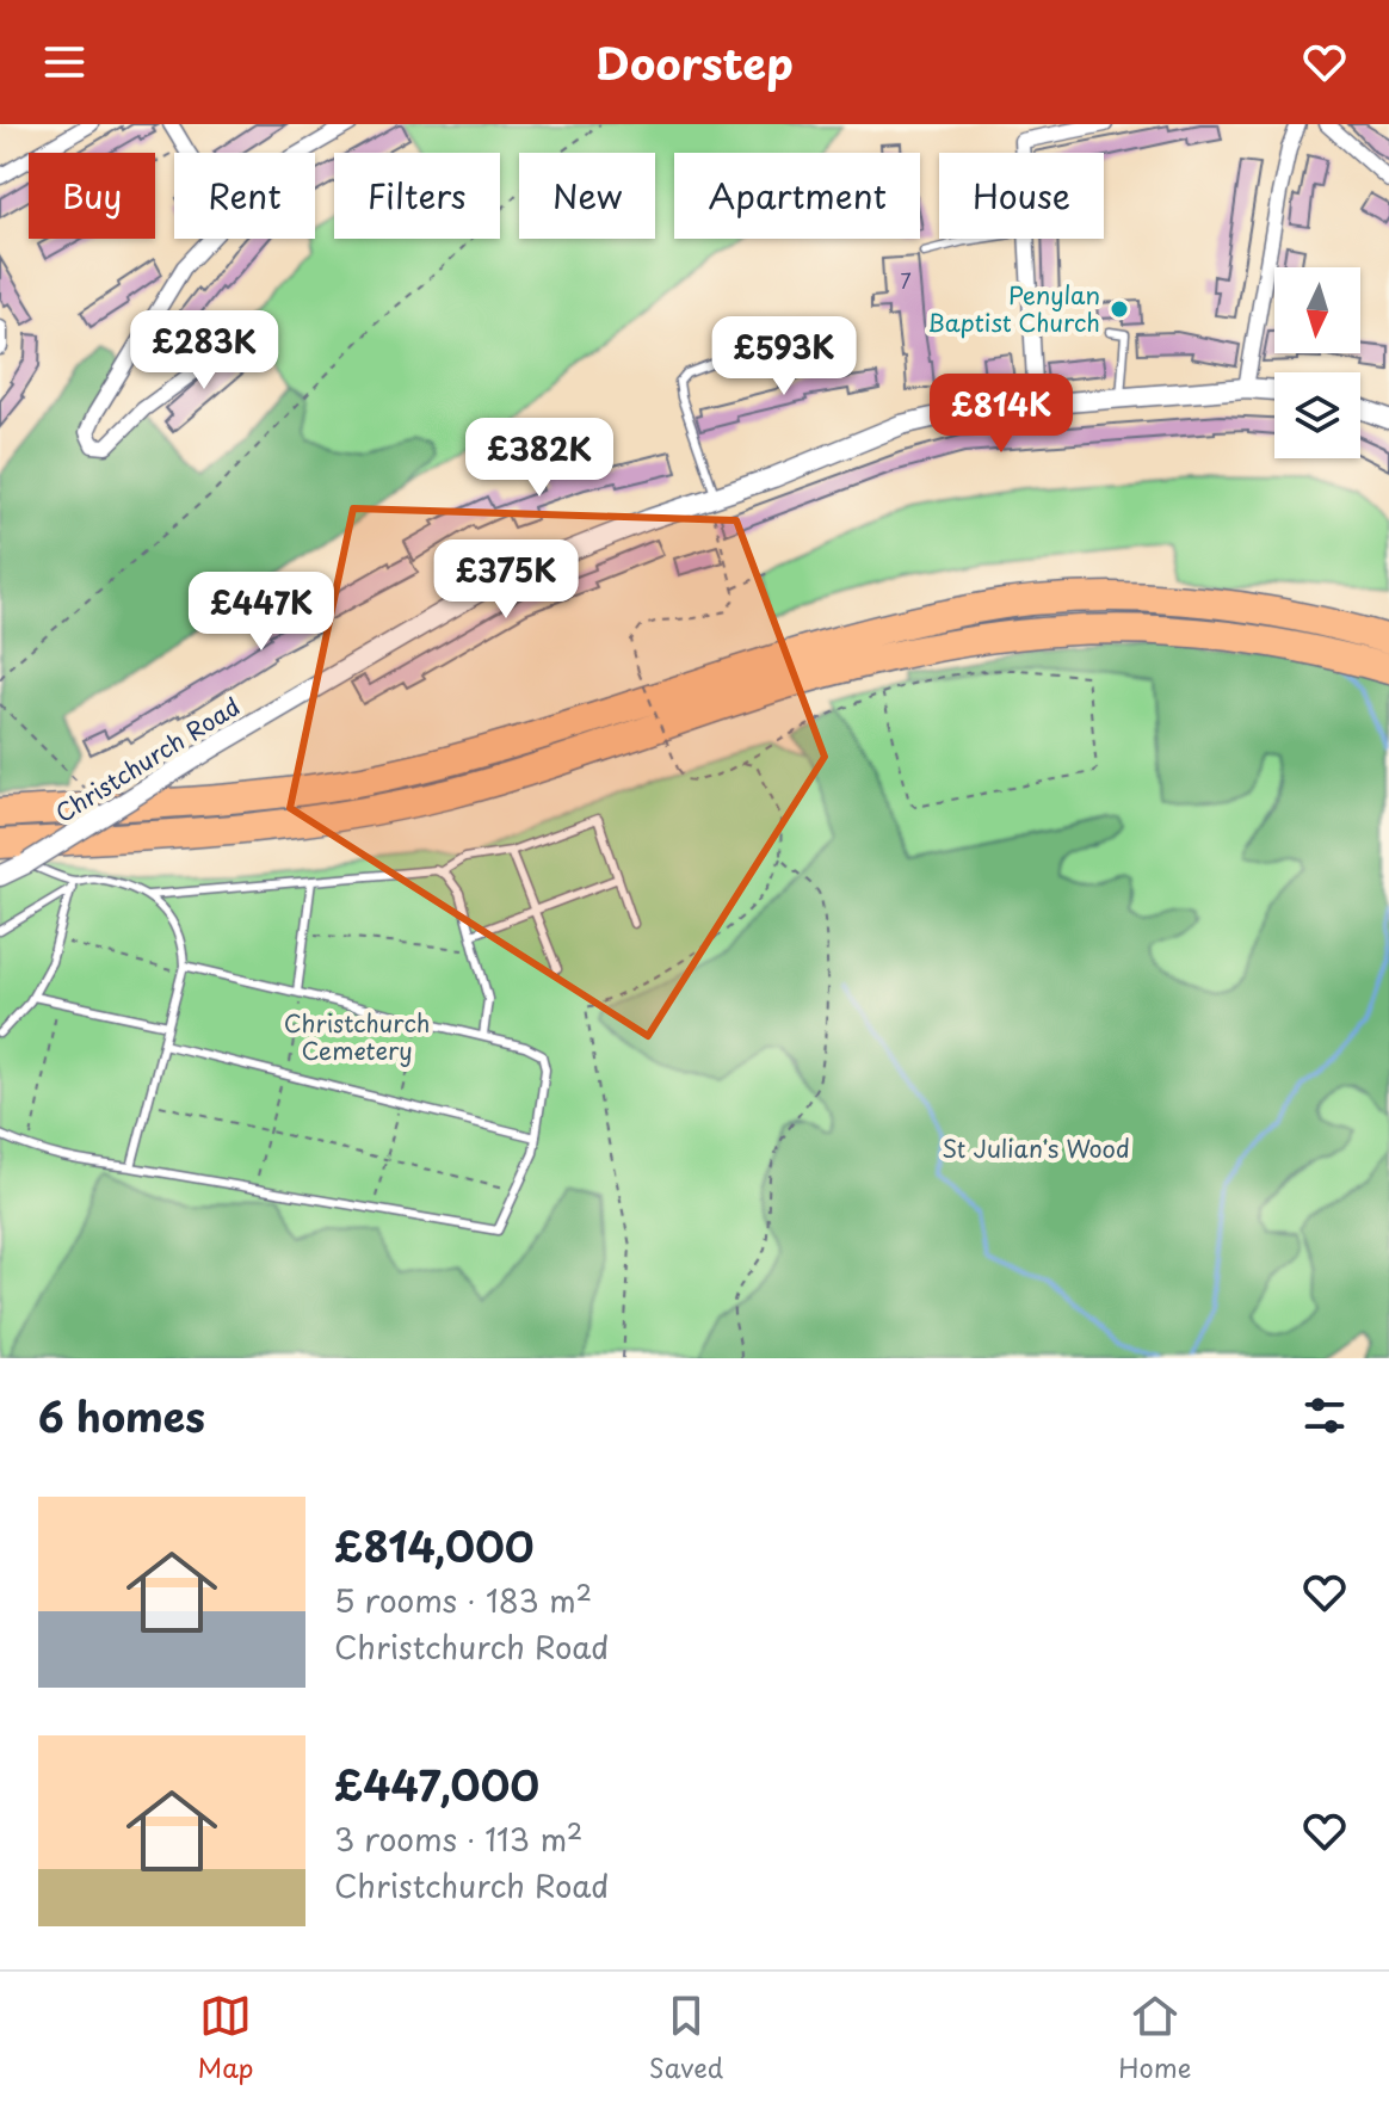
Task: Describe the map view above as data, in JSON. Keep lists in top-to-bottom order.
{
  "streets": {
    "street": ["Christchurch Road"]
  },
  "parks": ["Christchurch Cemetery", "St Julian's Wood"],
  "places": ["Penylan Baptist Church"],
  "house_numbers": ["7"],
  "north": "bottom",
  "page": {
    "header": "Doorstep",
    "chip": [
      "Buy",
      "Rent",
      "Filters",
      "New",
      "Apartment",
      "House"
    ],
    "price": [
      "£283K",
      "£593K",
      "£814K",
      "£382K",
      "£375K",
      "£447K"
    ],
    "heading": "6 homes",
    "list": [
      {
        "name": "£814,000",
        "note": "5 rooms · 183 m² · Christchurch Road"
      },
      {
        "name": "£447,000",
        "note": "3 rooms · 113 m² · Christchurch Road"
      }
    ],
    "tabs": ["Map", "Saved", "Home"]
  }
}
